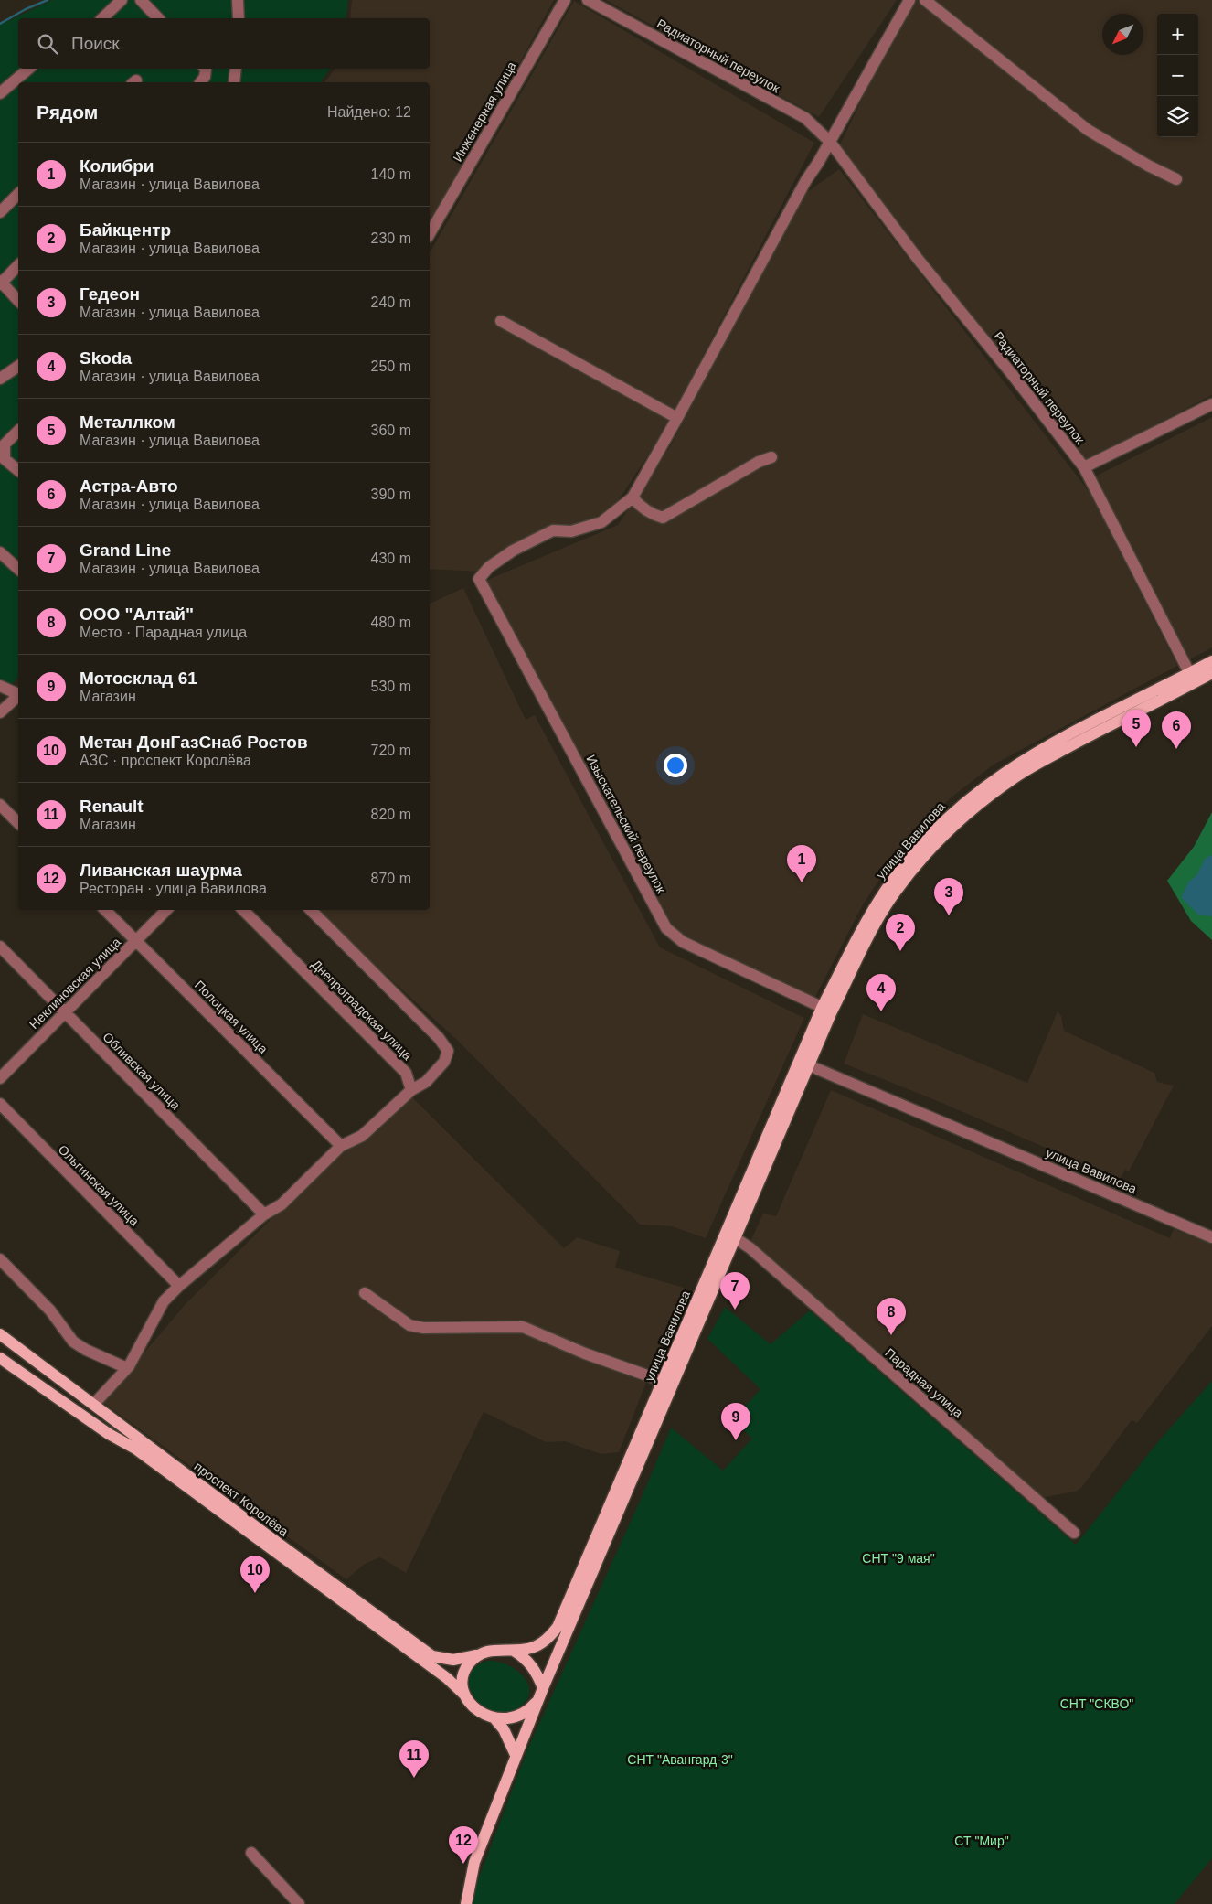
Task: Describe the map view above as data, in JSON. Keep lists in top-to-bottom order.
{
  "streets": {
    "main road": ["улица Вавилова", "проспект Королёва"],
    "street": [
      "Радиаторный переулок",
      "Инженерная улица",
      "Изыскательский переулок",
      "Неклиновская улица",
      "Днепроградская улица",
      "Полоцкая улица",
      "Обливская улица",
      "Ольгинская улица",
      "Парадная улица"
    ]
  },
  "crossings": [
    ["Радиаторный переулок", "улица Вавилова"],
    ["Изыскательский переулок", "улица Вавилова"],
    ["улица Вавилова", "Парадная улица"],
    ["улица Вавилова", "проспект Королёва"],
    ["Неклиновская улица", "Полоцкая улица"],
    ["Неклиновская улица", "Обливская улица"]
  ],
  "parks": [
    "СНТ \"9 мая\"",
    "СНТ \"СКВО\"",
    "СНТ \"Авангард-3\"",
    "СТ \"Мир\""
  ],
  "north": "bottom left",
  "page": {
    "map_buttons": ["+", "−"],
    "search": "Поиск",
    "heading": ["Рядом", "Найдено: 12"],
    "list": [
      {
        "mark": "1",
        "name": "Колибри",
        "note": "Магазин · улица Вавилова",
        "value": "140 m"
      },
      {
        "mark": "2",
        "name": "Байкцентр",
        "note": "Магазин · улица Вавилова",
        "value": "230 m"
      },
      {
        "mark": "3",
        "name": "Гедеон",
        "note": "Магазин · улица Вавилова",
        "value": "240 m"
      },
      {
        "mark": "4",
        "name": "Skoda",
        "note": "Магазин · улица Вавилова",
        "value": "250 m"
      },
      {
        "mark": "5",
        "name": "Металлком",
        "note": "Магазин · улица Вавилова",
        "value": "360 m"
      },
      {
        "mark": "6",
        "name": "Астра-Авто",
        "note": "Магазин · улица Вавилова",
        "value": "390 m"
      },
      {
        "mark": "7",
        "name": "Grand Line",
        "note": "Магазин · улица Вавилова",
        "value": "430 m"
      },
      {
        "mark": "8",
        "name": "ООО \"Алтай\"",
        "note": "Место · Парадная улица",
        "value": "480 m"
      },
      {
        "mark": "9",
        "name": "Мотосклад 61",
        "note": "Магазин",
        "value": "530 m"
      },
      {
        "mark": "10",
        "name": "Метан ДонГазСнаб Ростов",
        "note": "АЗС · проспект Королёва",
        "value": "720 m"
      },
      {
        "mark": "11",
        "name": "Renault",
        "note": "Магазин",
        "value": "820 m"
      },
      {
        "mark": "12",
        "name": "Ливанская шаурма",
        "note": "Ресторан · улица Вавилова",
        "value": "870 m"
      }
    ],
    "pins": [
      "5",
      "6",
      "1",
      "3",
      "2",
      "4",
      "7",
      "8",
      "9",
      "10",
      "11",
      "12"
    ]
  }
}
